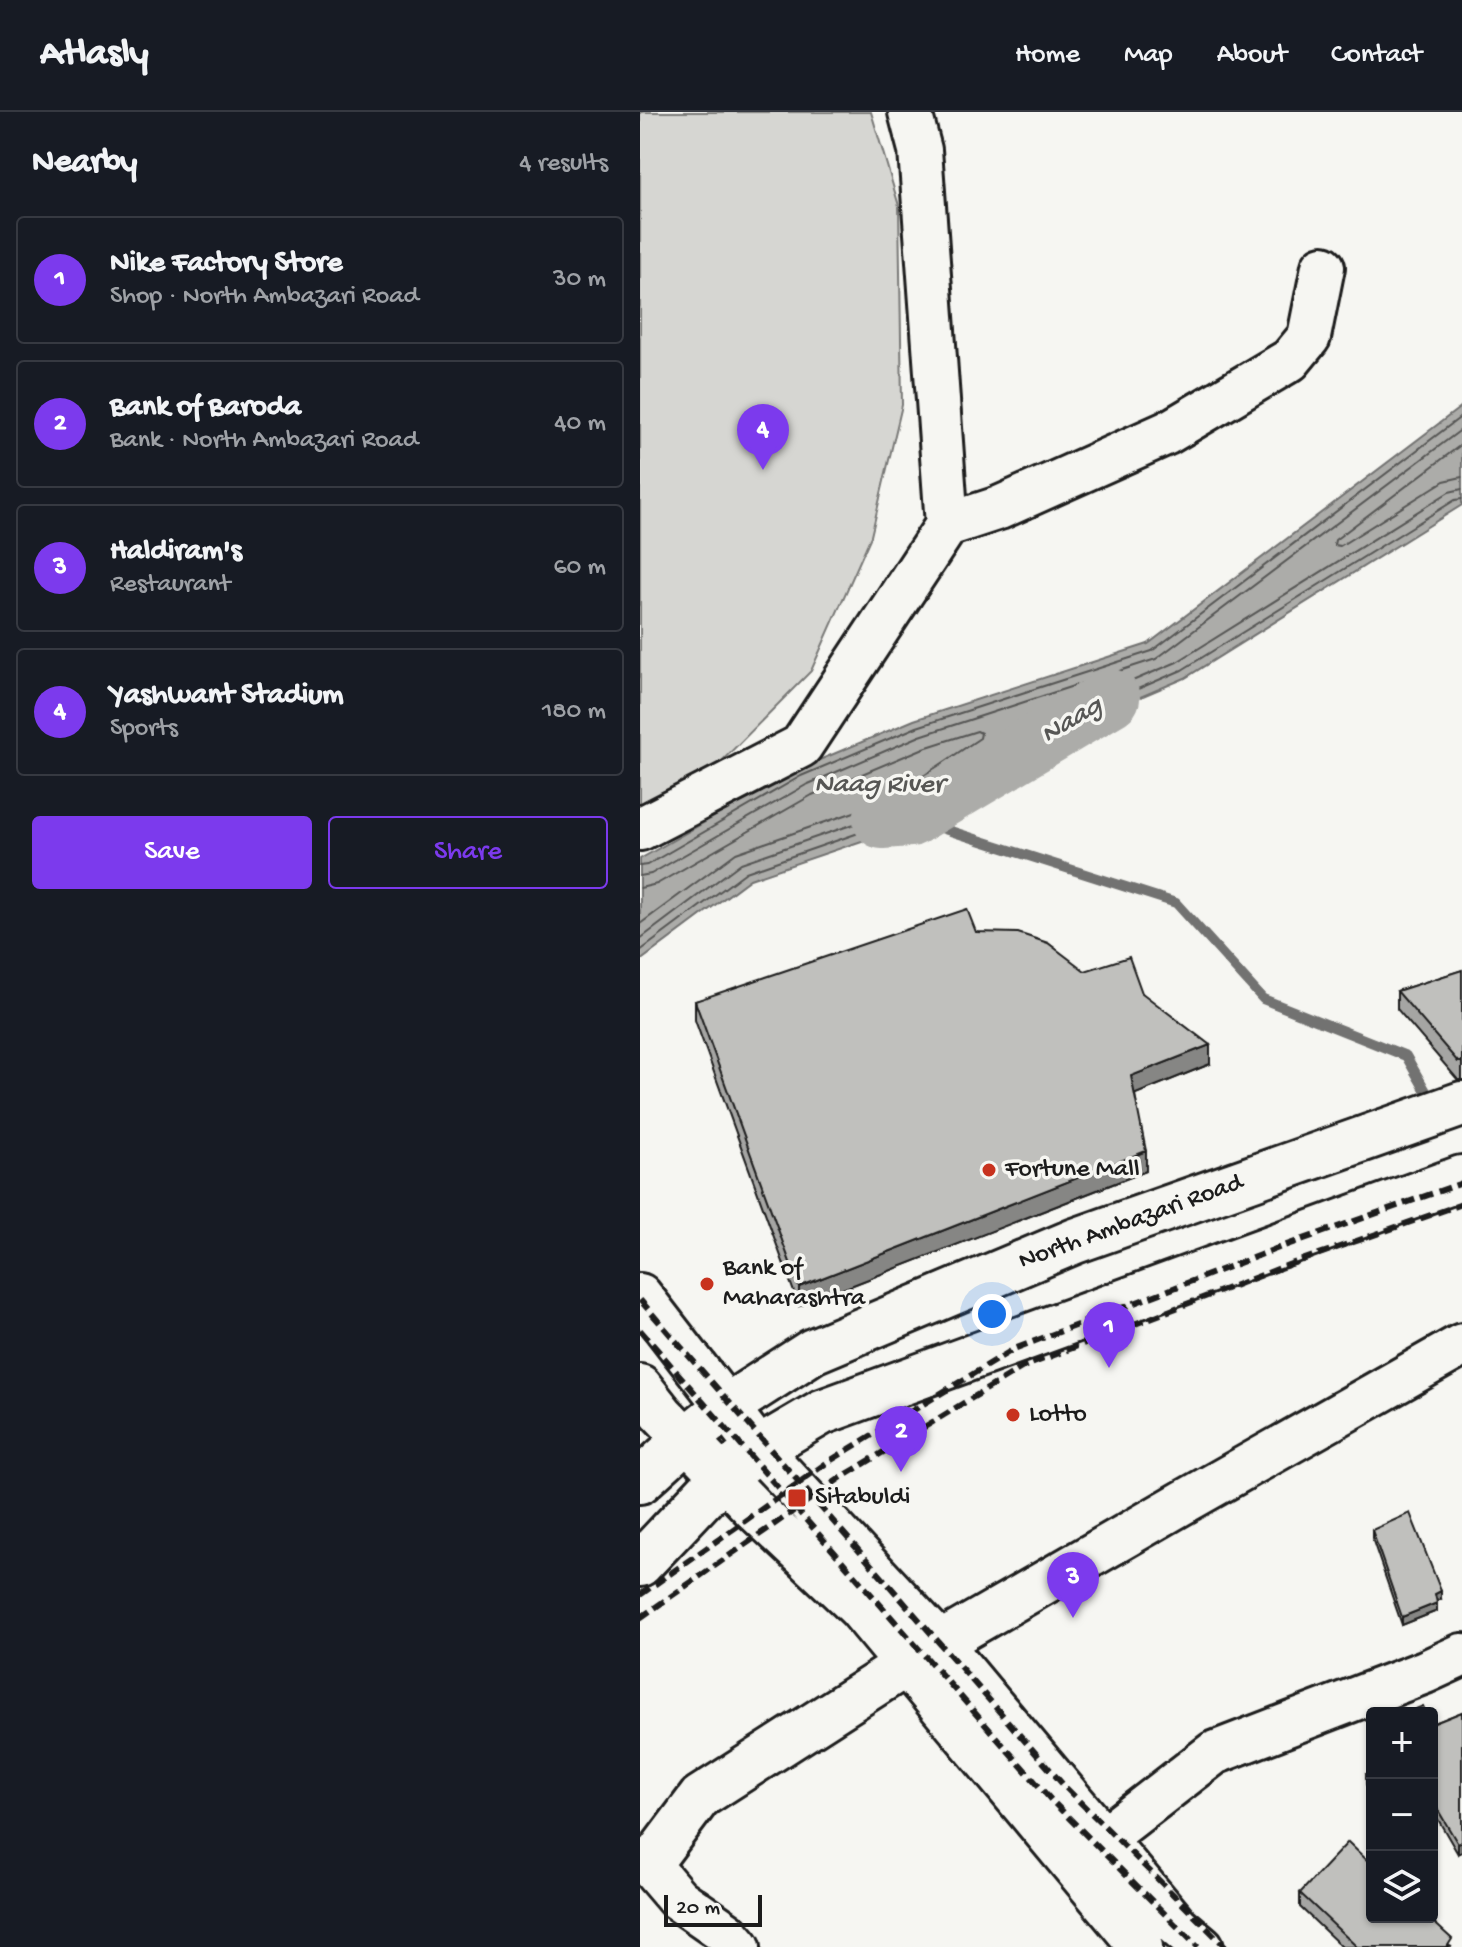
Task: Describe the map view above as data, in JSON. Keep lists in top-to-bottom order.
{
  "streets": {
    "main road": ["North Ambazari Road"]
  },
  "water": ["Naag", "Naag River"],
  "places": {
    "other": ["Fortune Mall", "Bank of Maharashtra", "Lotto"],
    "transit": ["Sitabuldi"]
  },
  "scale_bar": "20 m",
  "page": {
    "header": "Atlasly",
    "nav": [
      "Home",
      "Map",
      "About",
      "Contact"
    ],
    "heading": ["Nearby", "4 results"],
    "list": [
      {
        "mark": "1",
        "name": "Nike Factory Store",
        "note": "Shop · North Ambazari Road",
        "value": "30 m"
      },
      {
        "mark": "2",
        "name": "Bank of Baroda",
        "note": "Bank · North Ambazari Road",
        "value": "40 m"
      },
      {
        "mark": "3",
        "name": "Haldiram's",
        "note": "Restaurant",
        "value": "60 m"
      },
      {
        "mark": "4",
        "name": "Yashwant Stadium",
        "note": "Sports",
        "value": "180 m"
      }
    ],
    "pins": [
      "4",
      "1",
      "2",
      "3"
    ],
    "buttons": ["Save", "Share"],
    "map_buttons": ["+", "−"],
    "scale": "20 m"
  }
}
